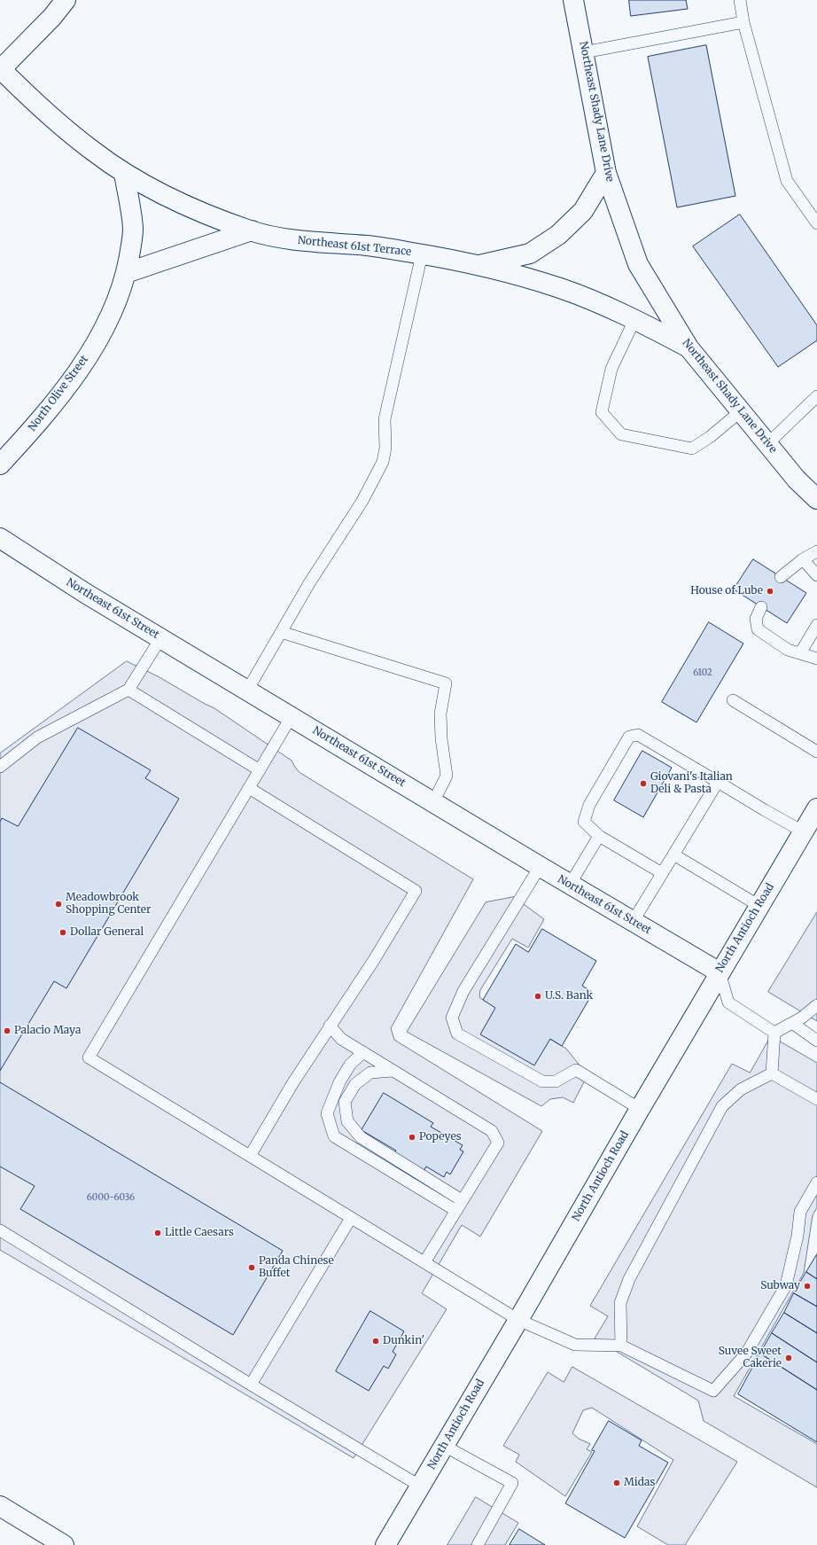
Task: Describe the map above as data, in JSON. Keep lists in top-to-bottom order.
{
  "streets": {
    "street": [
      "Northeast Shady Lane Drive",
      "Northeast 61st Terrace",
      "North Olive Street",
      "Northeast 61st Street",
      "North Antioch Road"
    ]
  },
  "crossings": [
    ["Northeast Shady Lane Drive", "Northeast 61st Terrace"],
    ["Northeast 61st Terrace", "North Olive Street"],
    ["Northeast 61st Street", "North Antioch Road"]
  ],
  "places": [
    "House of Lube",
    "Giovani's Italian Deli & Pasta",
    "Meadowbrook Shopping Center",
    "Dollar General",
    "U.S. Bank",
    "Palacio Maya",
    "Popeyes",
    "Little Caesars",
    "Panda Chinese Buffet",
    "Subway",
    "Dunkin'",
    "Suvee Sweet Cakerie",
    "Midas"
  ],
  "house_numbers": ["6102", "6000-6036"]
}
